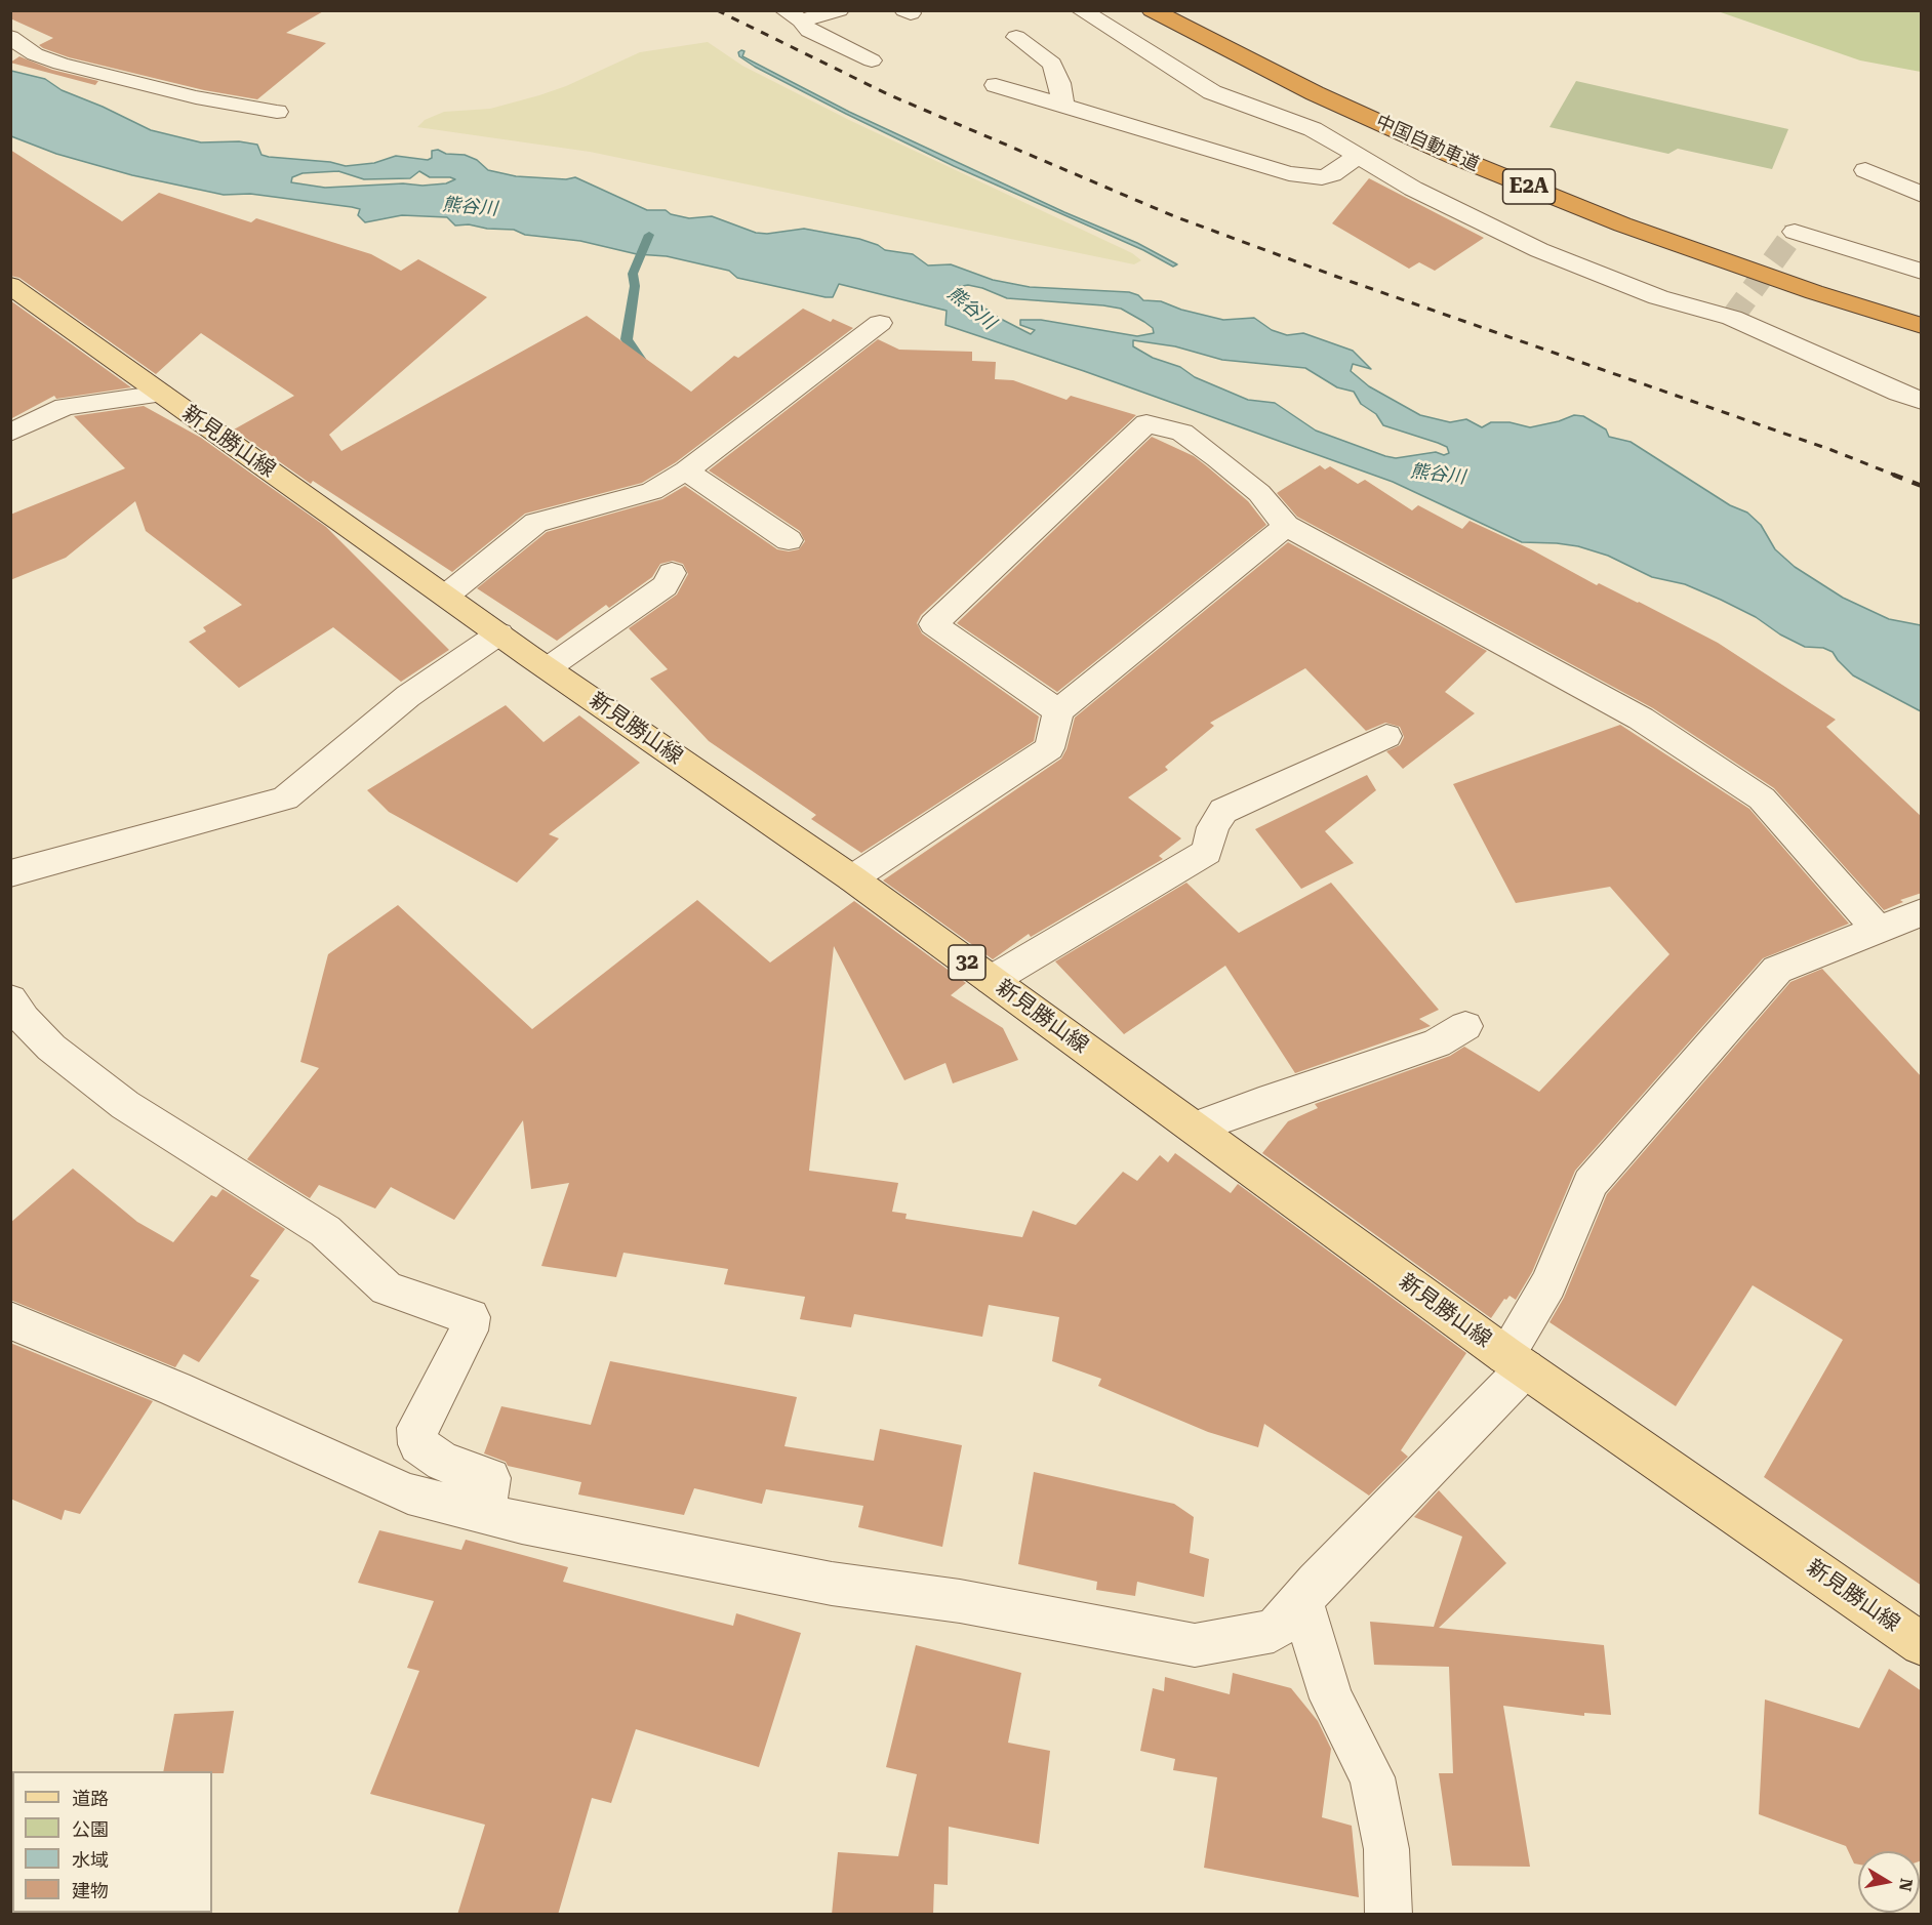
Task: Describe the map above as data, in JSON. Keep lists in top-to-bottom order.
{
  "streets": {
    "highway": ["中国自動車道", "E2A"],
    "main road": ["新見勝山線", "32"]
  },
  "water": ["熊谷川"],
  "legend": [
    "道路",
    "公園",
    "水域",
    "建物"
  ],
  "north": "right"
}
